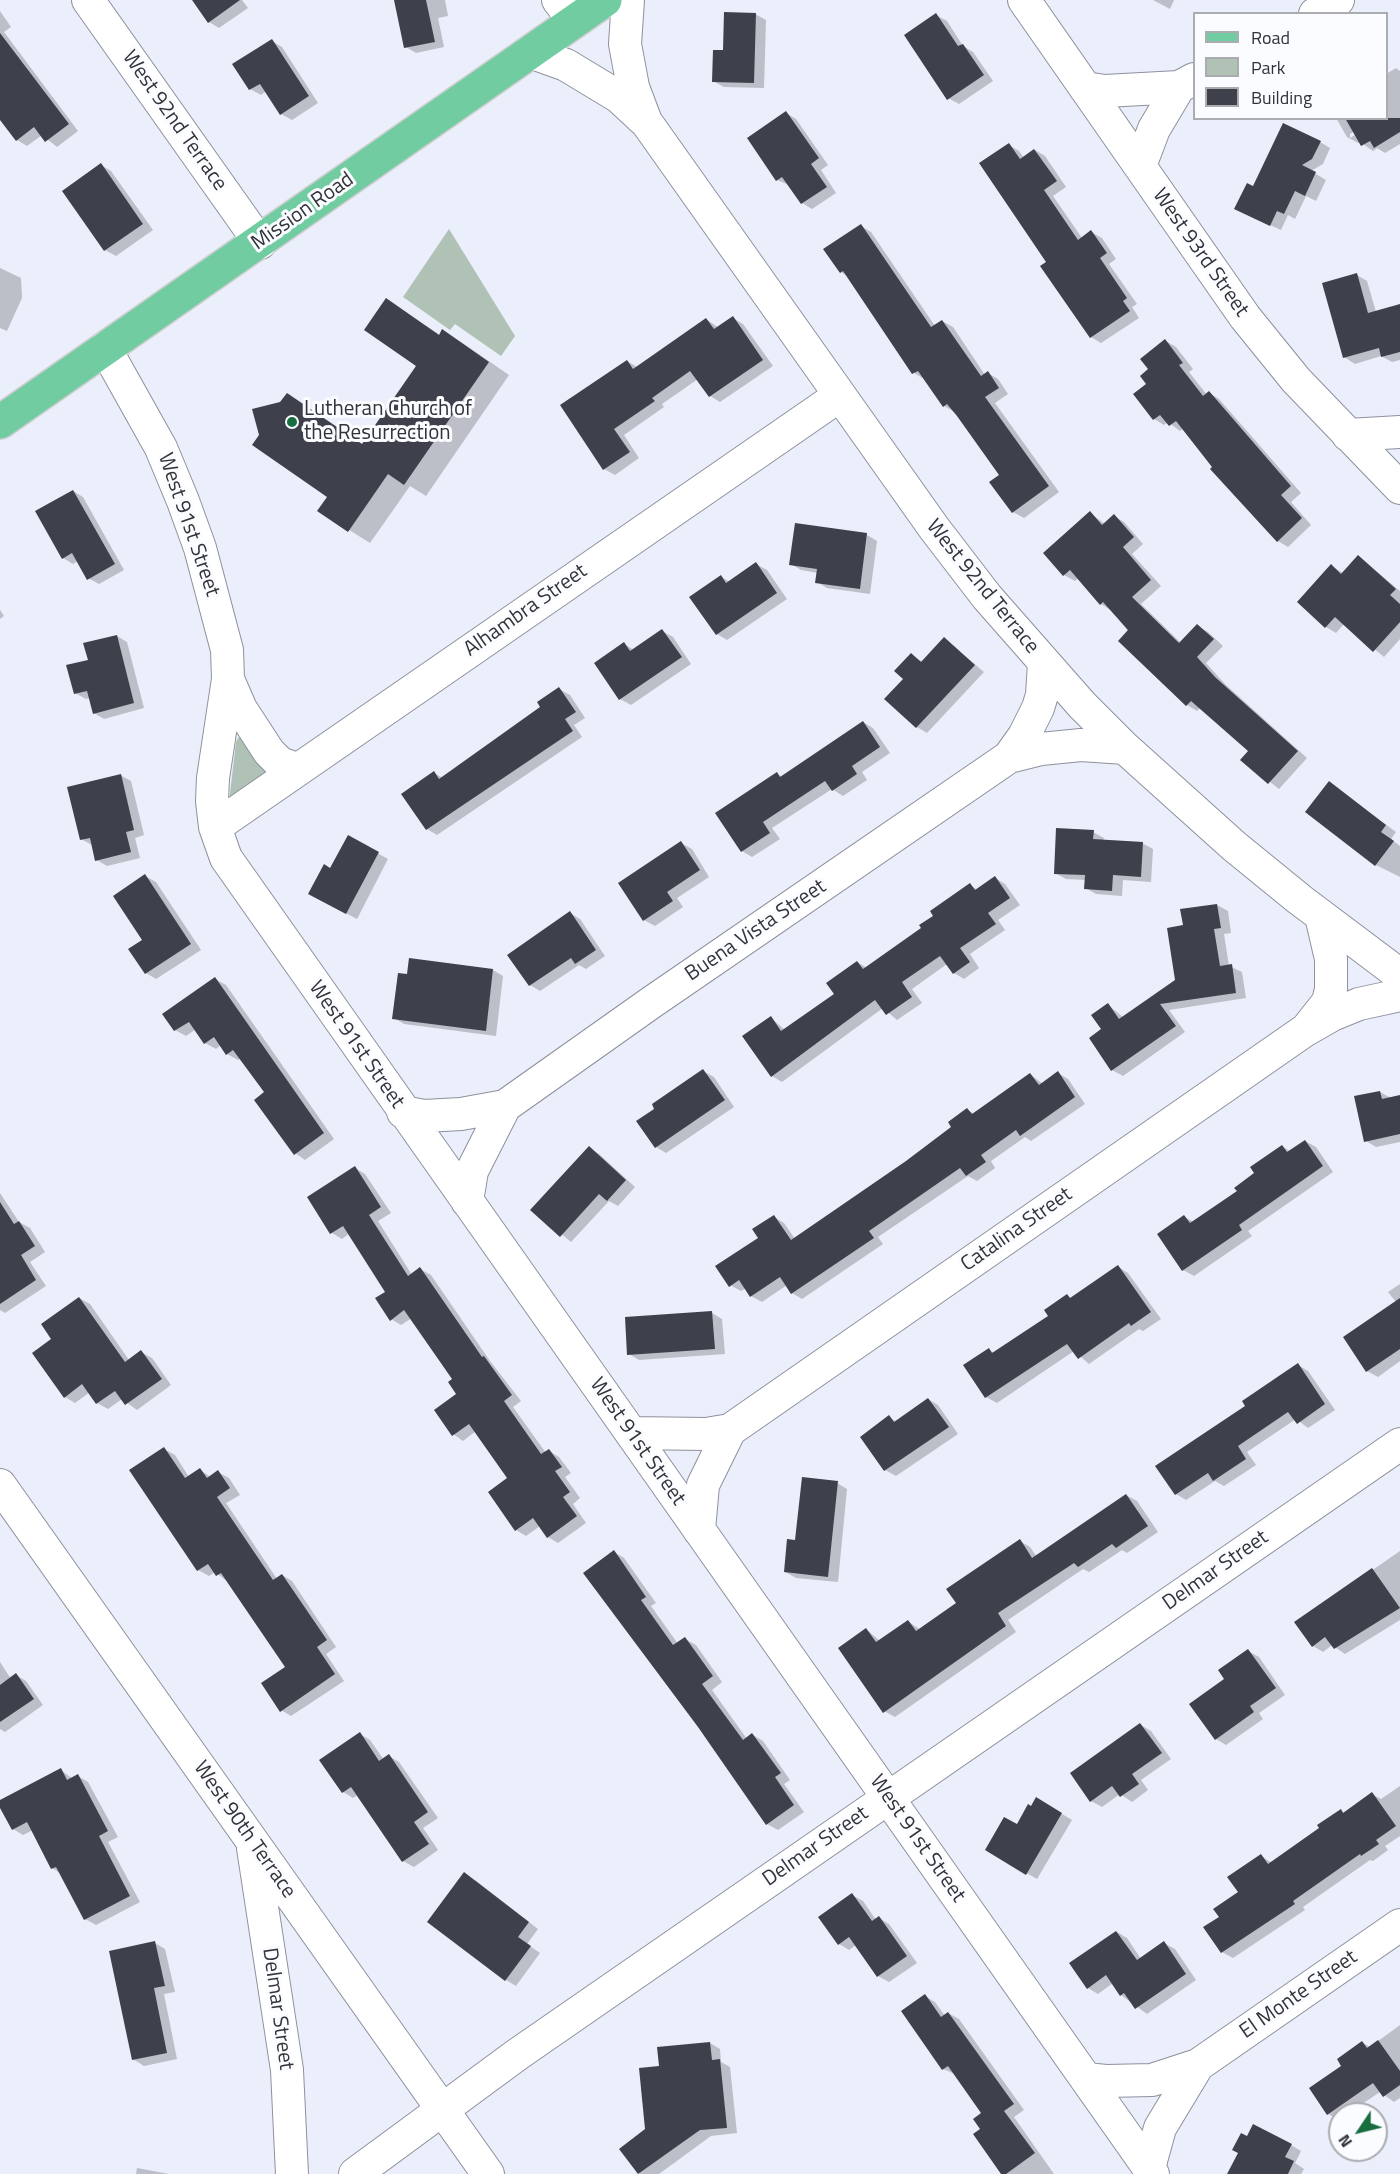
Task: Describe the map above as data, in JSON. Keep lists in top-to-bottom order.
{
  "streets": {
    "main road": ["Mission Road"],
    "street": [
      "West 92nd Terrace",
      "West 93rd Street",
      "West 91st Street",
      "Alhambra Street",
      "Buena Vista Street",
      "Catalina Street",
      "Delmar Street",
      "West 90th Terrace",
      "El Monte Street"
    ]
  },
  "crossings": [
    ["West 92nd Terrace", "Mission Road"],
    ["West 92nd Terrace", "Alhambra Street"],
    ["West 92nd Terrace", "Buena Vista Street"],
    ["West 92nd Terrace", "Catalina Street"],
    ["Mission Road", "West 91st Street"],
    ["West 91st Street", "Alhambra Street"],
    ["West 91st Street", "Buena Vista Street"],
    ["West 91st Street", "Catalina Street"],
    ["West 91st Street", "Delmar Street"],
    ["West 91st Street", "El Monte Street"],
    ["Delmar Street", "West 90th Terrace"]
  ],
  "places": ["Lutheran Church of the Resurrection"],
  "legend": ["Road", "Park", "Building"],
  "north": "bottom left"
}
